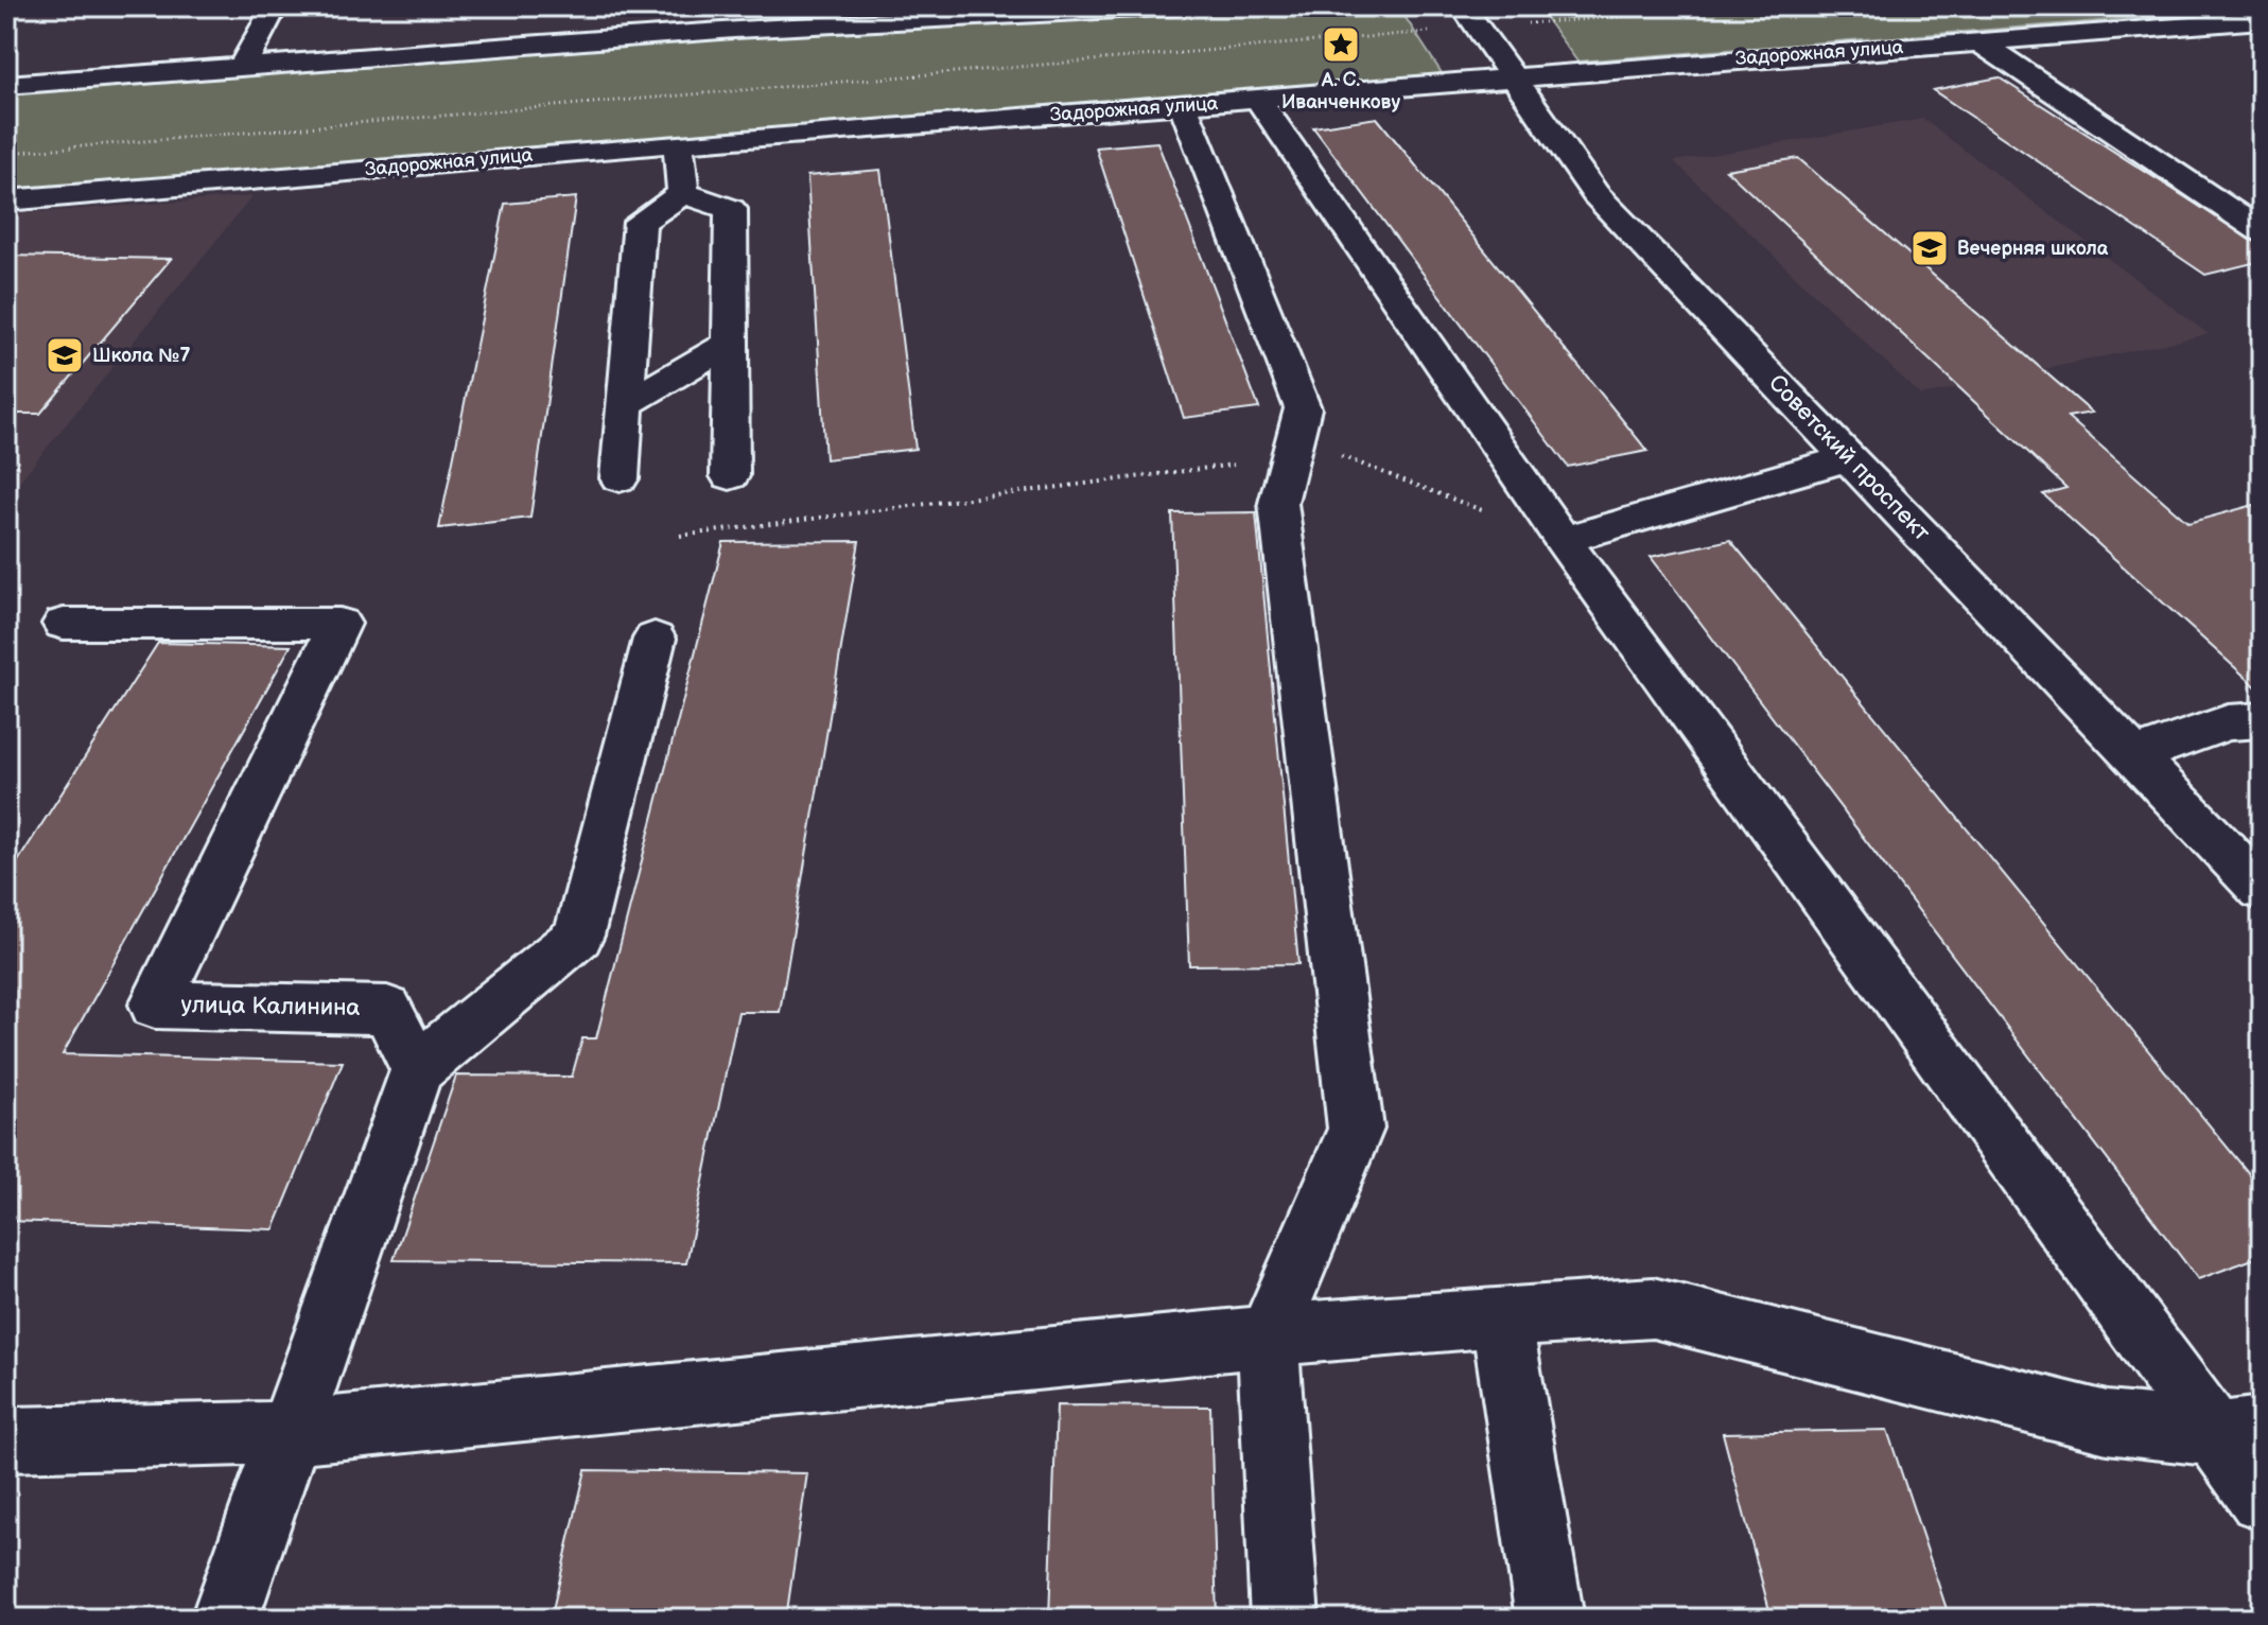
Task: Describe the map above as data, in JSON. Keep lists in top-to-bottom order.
{
  "streets": {
    "street": ["Задорожная улица", "Советский проспект", "улица Калинина"]
  },
  "crossings": [
    ["Задорожная улица", "Советский проспект"]
  ],
  "places": {
    "place": ["А. С. Иванченкову"],
    "school or university": ["Вечерняя школа", "Школа №7"]
  }
}
